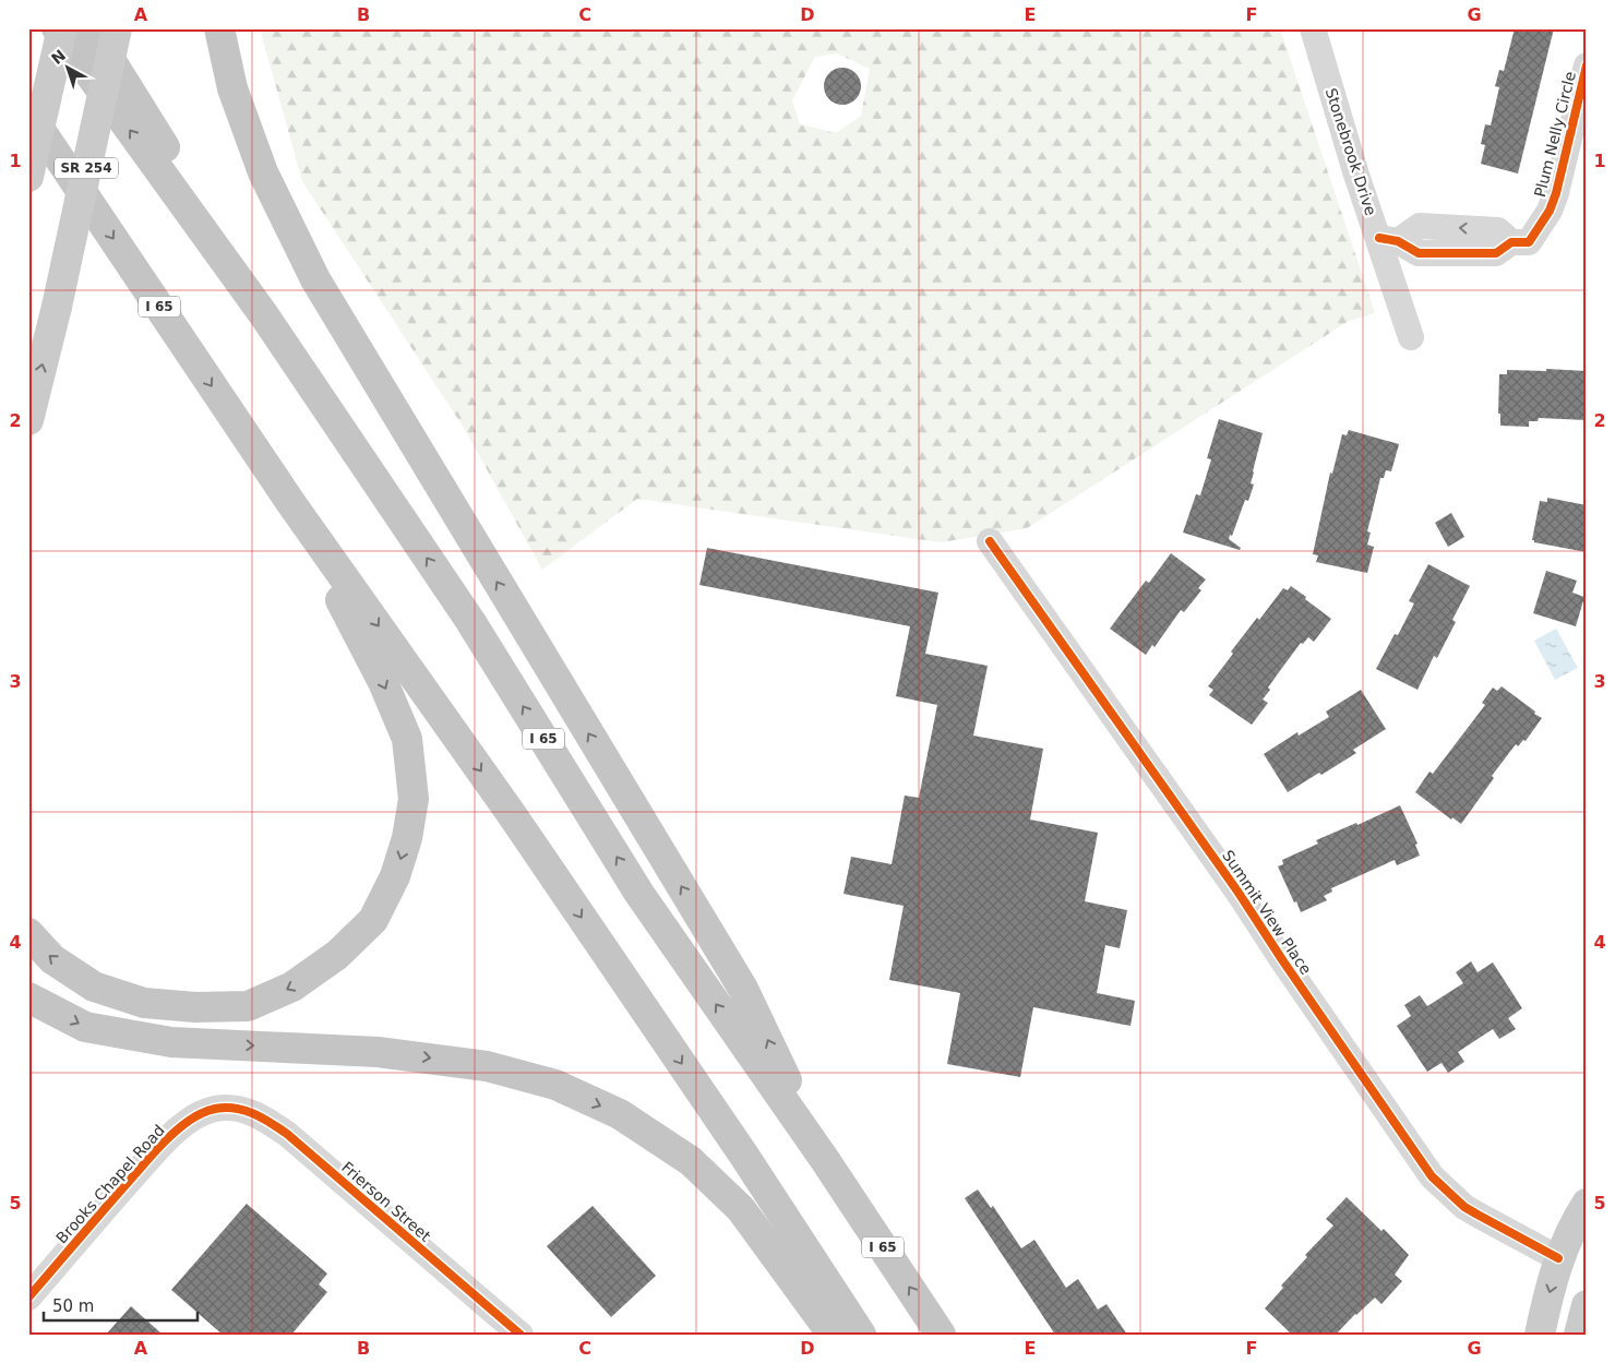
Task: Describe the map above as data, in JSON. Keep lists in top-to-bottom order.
{
  "streets": {
    "highway": ["I 65"],
    "main road": ["SR 254"],
    "street": [
      "Plum Nelly Circle",
      "Stonebrook Drive",
      "Summit View Place",
      "Brooks Chapel Road",
      "Frierson Street"
    ]
  },
  "crossings": [
    ["Plum Nelly Circle", "Stonebrook Drive"],
    ["Brooks Chapel Road", "Frierson Street"]
  ],
  "scale_bar": "50 m",
  "north": "top left",
  "grid": {
    "columns": [
      "A",
      "B",
      "C",
      "D",
      "E",
      "F",
      "G"
    ],
    "rows": [
      "1",
      "2",
      "3",
      "4",
      "5"
    ]
  }
}
